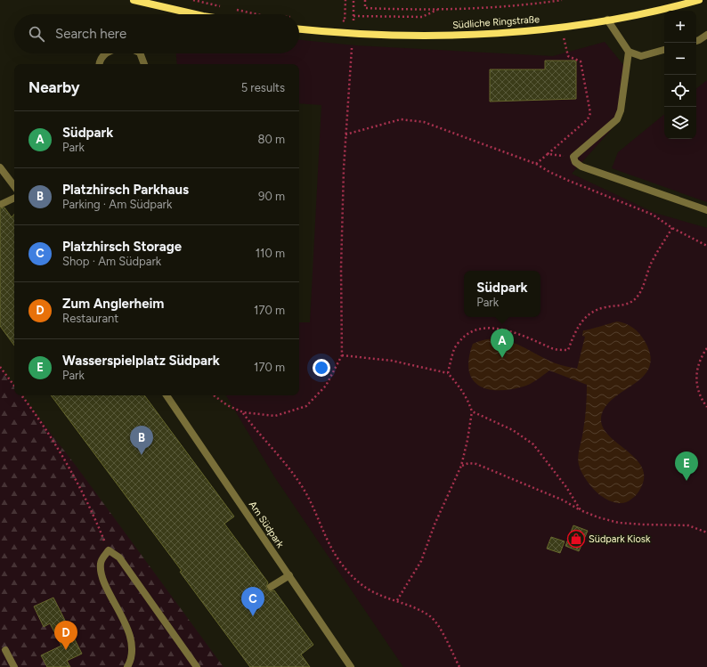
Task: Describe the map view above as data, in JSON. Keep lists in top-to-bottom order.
{
  "streets": {
    "main road": ["Südliche Ringstraße"],
    "street": ["Am Südpark"]
  },
  "places": {
    "shop": ["Südpark Kiosk"]
  },
  "page": {
    "map_buttons": ["+", "−"],
    "search": "Search here",
    "heading": ["Nearby", "5 results"],
    "list": [
      {
        "mark": "A",
        "name": "Südpark",
        "note": "Park",
        "value": "80 m"
      },
      {
        "mark": "B",
        "name": "Platzhirsch Parkhaus",
        "note": "Parking · Am Südpark",
        "value": "90 m"
      },
      {
        "mark": "C",
        "name": "Platzhirsch Storage",
        "note": "Shop · Am Südpark",
        "value": "110 m"
      },
      {
        "mark": "D",
        "name": "Zum Anglerheim",
        "note": "Restaurant",
        "value": "170 m"
      },
      {
        "mark": "E",
        "name": "Wasserspielplatz Südpark",
        "note": "Park",
        "value": "170 m"
      }
    ],
    "popup": ["Südpark", "Park"],
    "pins": [
      "A",
      "B",
      "E",
      "C",
      "D"
    ]
  }
}
